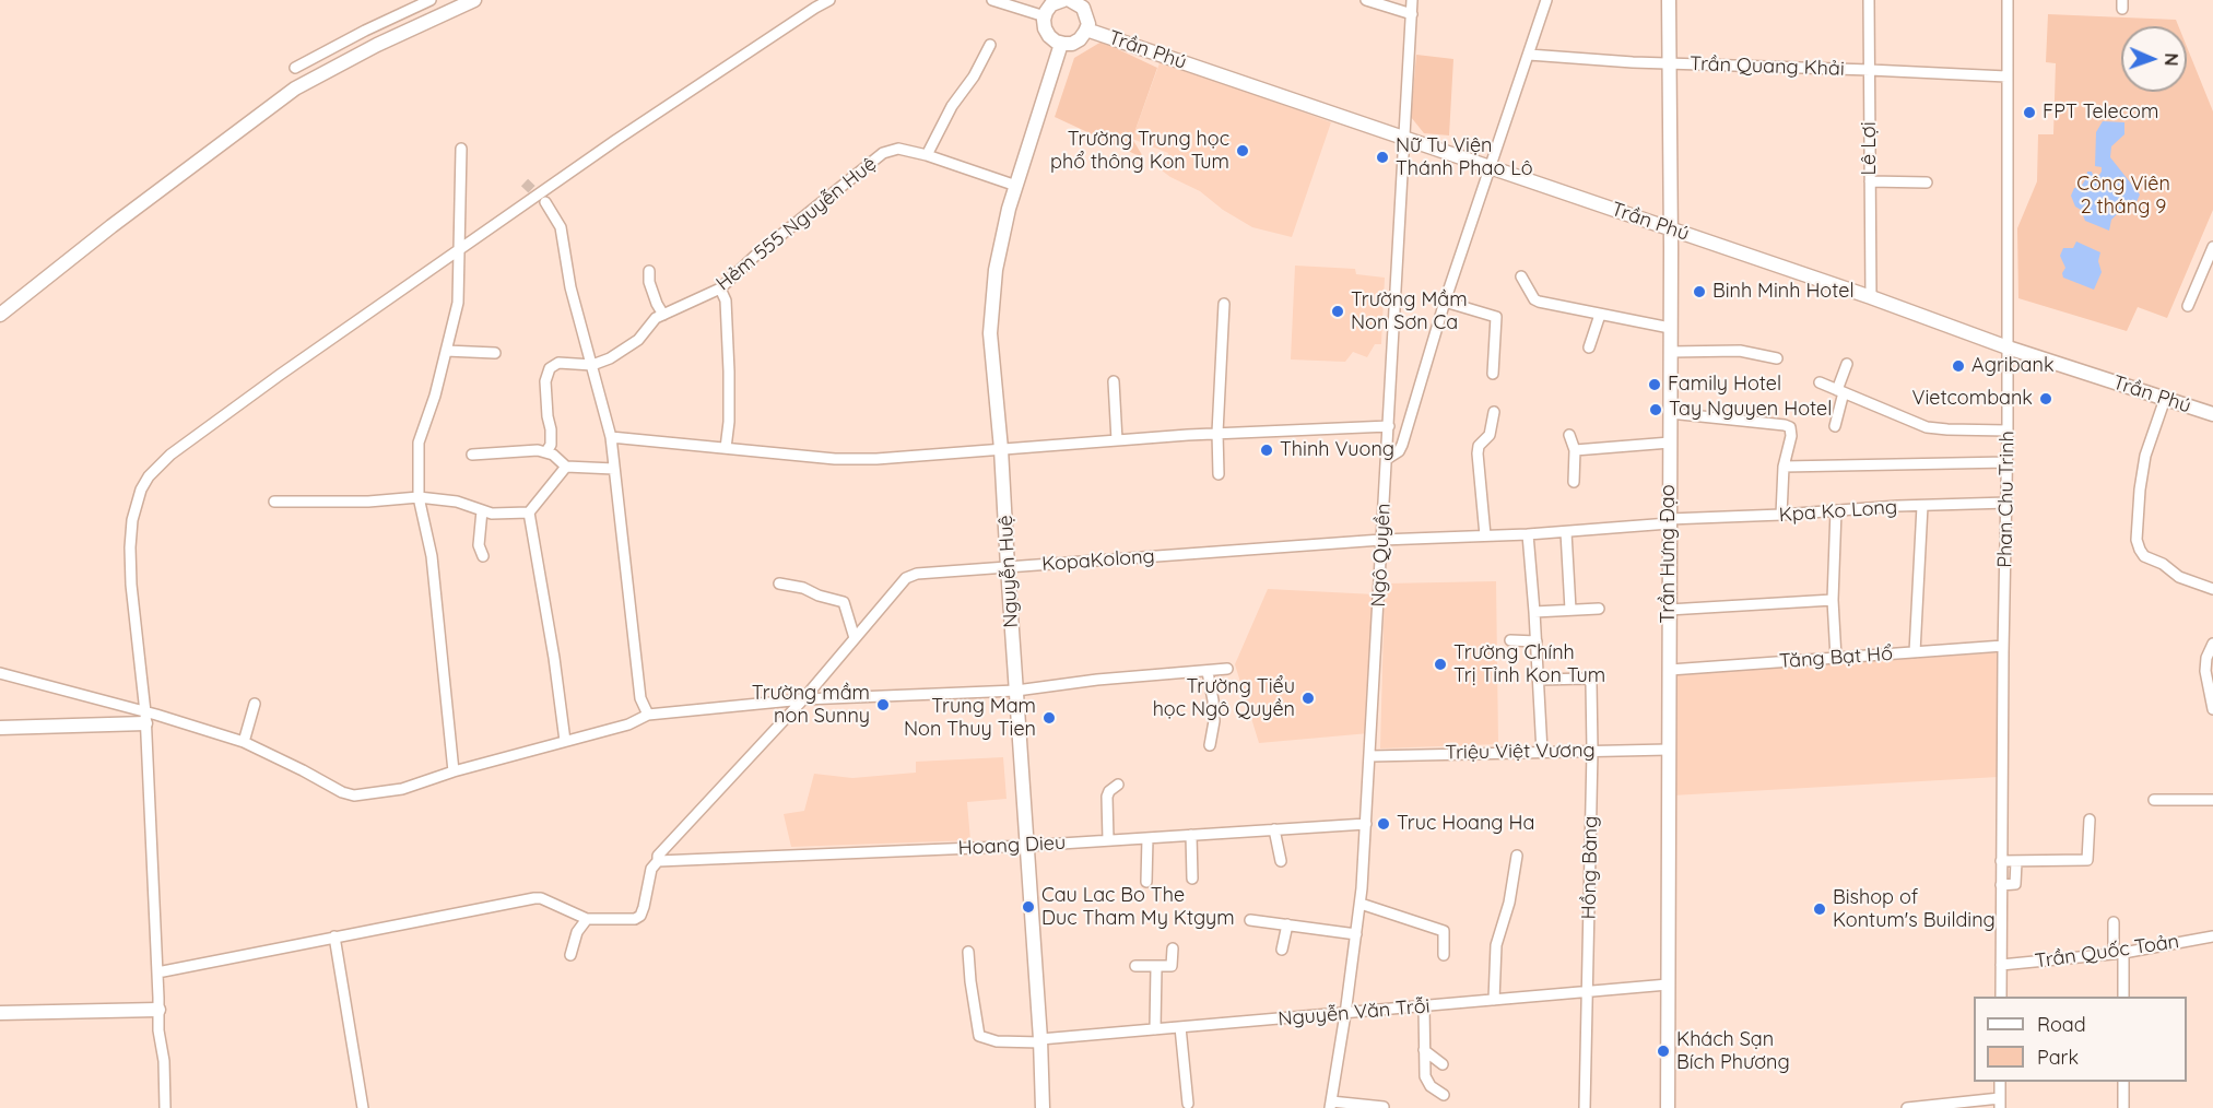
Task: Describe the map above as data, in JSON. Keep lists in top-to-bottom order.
{
  "streets": {
    "street": [
      "Trần Phú",
      "Trần Quang Khải",
      "Lê Lợi",
      "Hẻm 555 Nguyễn Huệ",
      "Phan Chu Trinh",
      "Kpa Ko Long",
      "Trần Hưng Đạo",
      "Ngô Quyền",
      "KopaKolong",
      "Nguyễn Huệ",
      "Tăng Bạt Hổ",
      "Triệu Việt Vương",
      "Hoang Dieu",
      "Hồng Bàng",
      "Trần Quốc Toản",
      "Nguyễn Văn Trỗi"
    ]
  },
  "crossings": [
    ["Trần Phú", "Lê Lợi"],
    ["Trần Phú", "Phan Chu Trinh"],
    ["Trần Phú", "Trần Hưng Đạo"],
    ["Trần Phú", "Ngô Quyền"],
    ["Trần Phú", "Nguyễn Huệ"],
    ["Trần Quang Khải", "Lê Lợi"],
    ["Trần Quang Khải", "Phan Chu Trinh"],
    ["Trần Quang Khải", "Trần Hưng Đạo"],
    ["Hẻm 555 Nguyễn Huệ", "Nguyễn Huệ"],
    ["Phan Chu Trinh", "Kpa Ko Long"],
    ["Phan Chu Trinh", "Tăng Bạt Hổ"],
    ["Phan Chu Trinh", "Trần Quốc Toản"],
    ["Kpa Ko Long", "Trần Hưng Đạo"],
    ["Kpa Ko Long", "KopaKolong"],
    ["Trần Hưng Đạo", "KopaKolong"],
    ["Trần Hưng Đạo", "Tăng Bạt Hổ"],
    ["Trần Hưng Đạo", "Triệu Việt Vương"],
    ["Trần Hưng Đạo", "Nguyễn Văn Trỗi"],
    ["Ngô Quyền", "KopaKolong"],
    ["Ngô Quyền", "Triệu Việt Vương"],
    ["Ngô Quyền", "Hoang Dieu"],
    ["Ngô Quyền", "Nguyễn Văn Trỗi"],
    ["KopaKolong", "Nguyễn Huệ"],
    ["KopaKolong", "Hoang Dieu"],
    ["Nguyễn Huệ", "Hoang Dieu"],
    ["Nguyễn Huệ", "Nguyễn Văn Trỗi"],
    ["Triệu Việt Vương", "Hồng Bàng"],
    ["Hồng Bàng", "Nguyễn Văn Trỗi"]
  ],
  "parks": ["Công Viên 2 tháng 9"],
  "places": [
    "FPT Telecom",
    "Trường Trung học phổ thông Kon Tum",
    "Nữ Tu Viện Thánh Phao Lô",
    "Binh Minh Hotel",
    "Trường Mầm Non Sơn Ca",
    "Agribank",
    "Family Hotel",
    "Vietcombank",
    "Tay Nguyen Hotel",
    "Thinh Vuong",
    "Trường Chính Trị Tỉnh Kon Tum",
    "Trường Tiểu học Ngô Quyền",
    "Trường mầm non Sunny",
    "Trung Mam Non Thuy Tien",
    "Truc Hoang Ha",
    "Cau Lac Bo The Duc Tham My Ktgym",
    "Bishop of Kontum's Building",
    "Khách Sạn Bích Phương"
  ],
  "legend": ["Road", "Park"],
  "north": "right"
}
